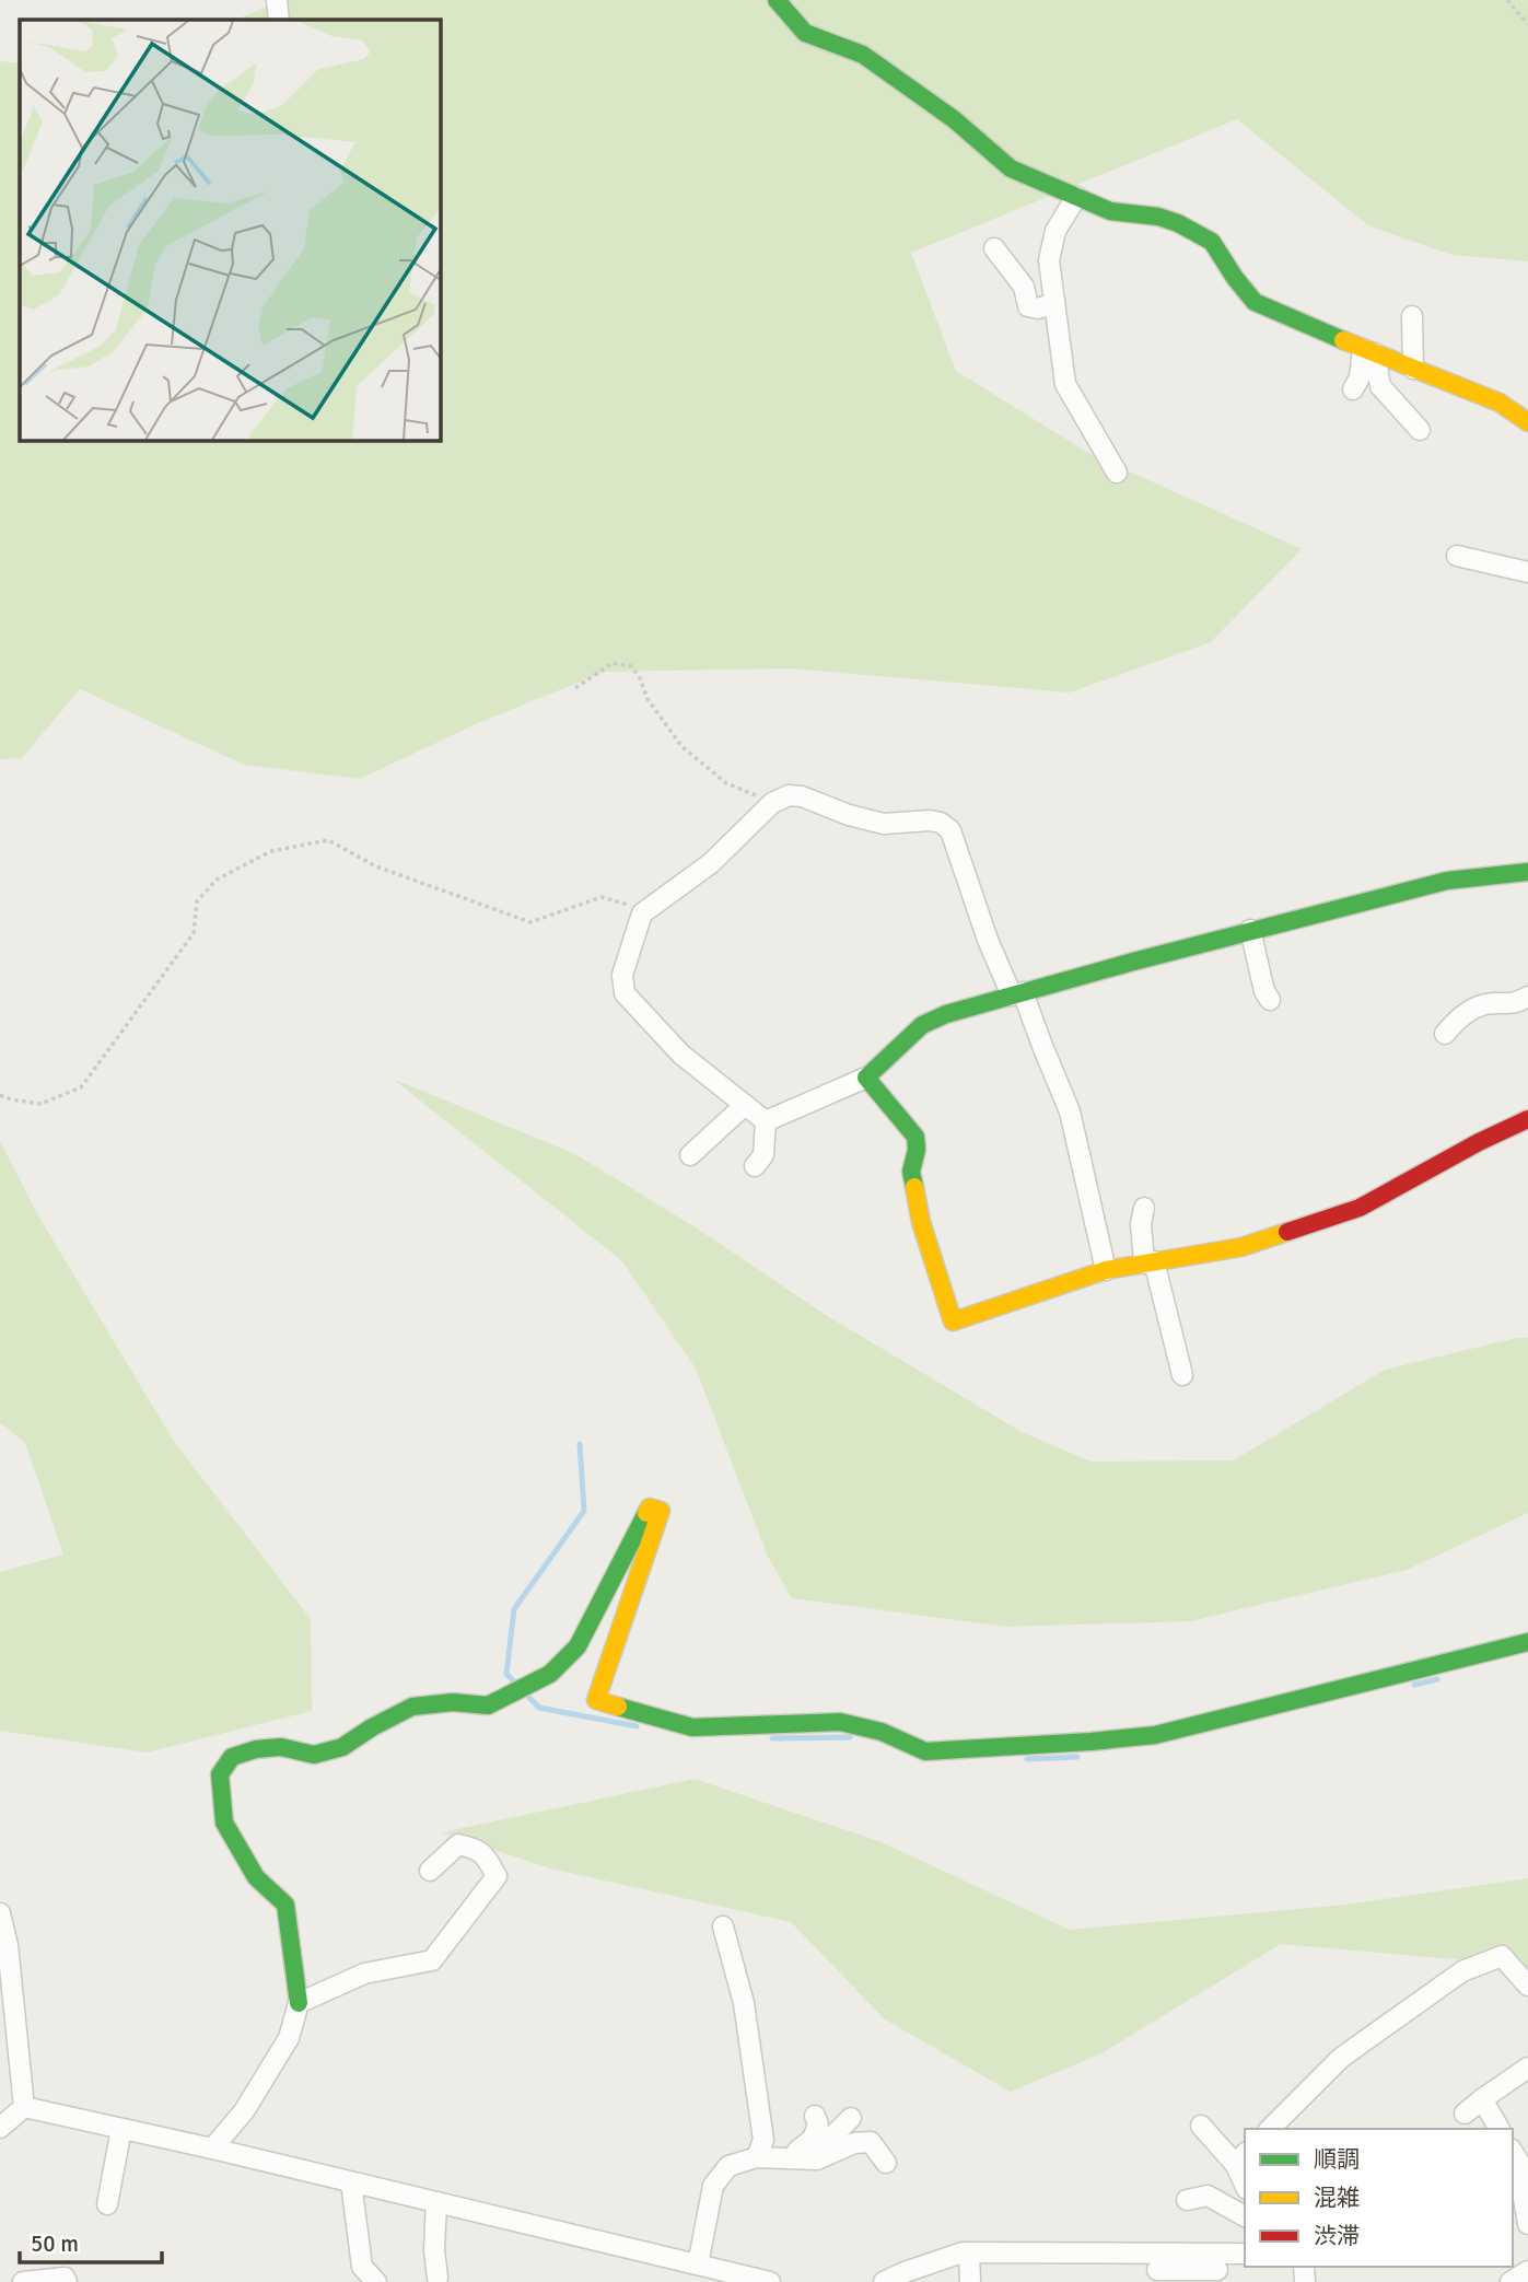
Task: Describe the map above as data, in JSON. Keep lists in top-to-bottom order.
{
  "legend": ["順調", "混雑", "渋滞"],
  "scale_bar": "50 m"
}
